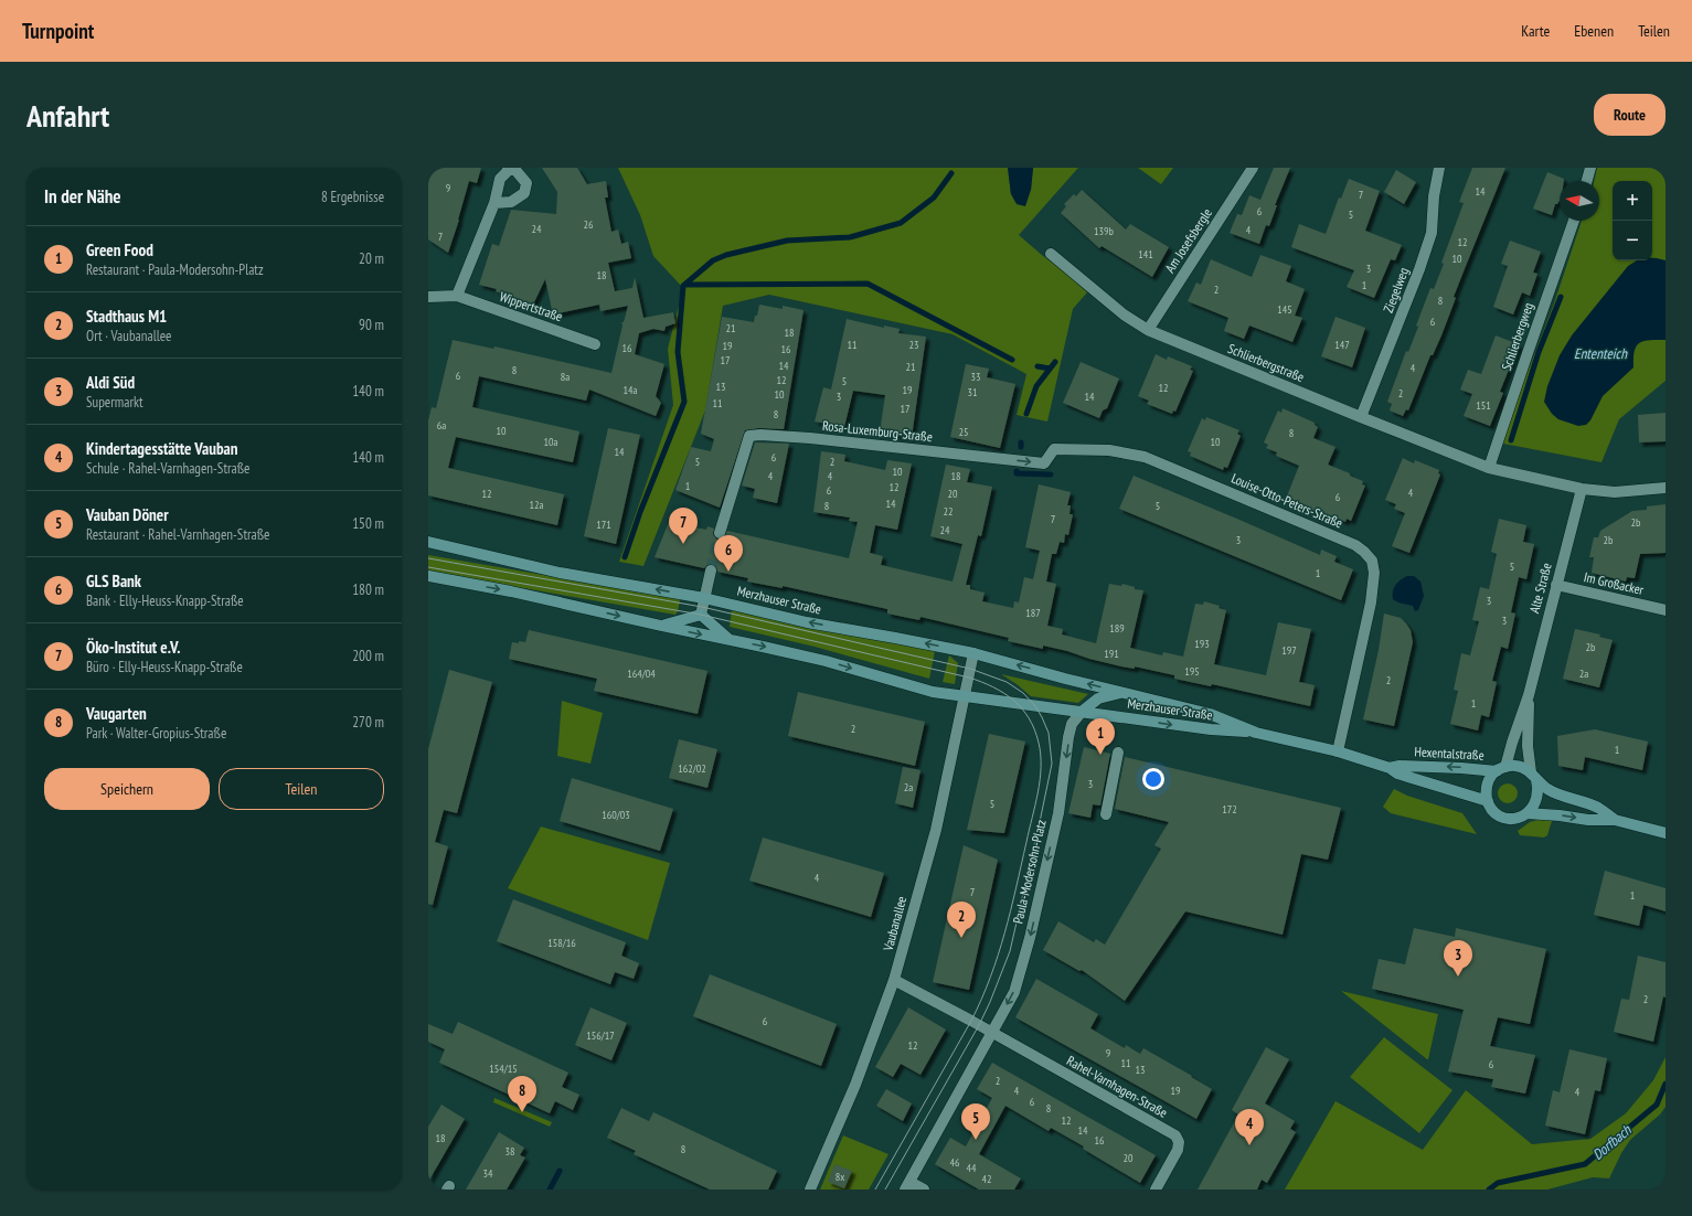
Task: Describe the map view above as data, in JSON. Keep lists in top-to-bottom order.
{
  "streets": {
    "main road": ["Merzhauser Straße", "Hexentalstraße"],
    "street": [
      "Am Josefsbergle",
      "Ziegelweg",
      "Wippertstraße",
      "Schlierbergweg",
      "Schlierbergstraße",
      "Rosa-Luxemburg-Straße",
      "Louise-Otto-Peters-Straße",
      "Im Großacker",
      "Alte Straße",
      "Paula-Modersohn-Platz",
      "Vaubanallee",
      "Rahel-Varnhagen-Straße"
    ]
  },
  "crossings": [
    ["Am Josefsbergle", "Schlierbergstraße"],
    ["Ziegelweg", "Schlierbergstraße"],
    ["Schlierbergweg", "Schlierbergstraße"],
    ["Rosa-Luxemburg-Straße", "Louise-Otto-Peters-Straße"],
    ["Louise-Otto-Peters-Straße", "Merzhauser Straße"],
    ["Im Großacker", "Alte Straße"],
    ["Alte Straße", "Hexentalstraße"],
    ["Merzhauser Straße", "Hexentalstraße"],
    ["Merzhauser Straße", "Paula-Modersohn-Platz"],
    ["Merzhauser Straße", "Vaubanallee"],
    ["Paula-Modersohn-Platz", "Rahel-Varnhagen-Straße"],
    ["Vaubanallee", "Rahel-Varnhagen-Straße"]
  ],
  "one_way": ["Paula-Modersohn-Platz"],
  "water": ["Ententeich", "Dorfbach"],
  "house_numbers": [
    "9",
    "14",
    "7",
    "6",
    "5",
    "26",
    "24",
    "4",
    "139b",
    "7",
    "12",
    "141",
    "10",
    "3",
    "18",
    "1",
    "2",
    "8",
    "145",
    "6",
    "21",
    "18",
    "11",
    "23",
    "147",
    "19",
    "16",
    "16",
    "17",
    "14",
    "21",
    "4",
    "8",
    "6",
    "8a",
    "33",
    "12",
    "5",
    "13",
    "12",
    "14a",
    "19",
    "31",
    "2",
    "10",
    "3",
    "14",
    "11",
    "151",
    "17",
    "8",
    "6a",
    "10",
    "25",
    "8",
    "10a",
    "10",
    "14",
    "6",
    "5",
    "2",
    "10",
    "4",
    "4",
    "18",
    "1",
    "12",
    "6",
    "4",
    "12",
    "20",
    "6",
    "14",
    "12a",
    "8",
    "5",
    "22",
    "7",
    "2b",
    "171",
    "24",
    "3",
    "2b",
    "5",
    "1",
    "3",
    "187",
    "3",
    "189",
    "193",
    "2b",
    "197",
    "191",
    "195",
    "164/04",
    "2a",
    "2",
    "1",
    "2",
    "1",
    "162/02",
    "3",
    "2a",
    "5",
    "172",
    "160/03",
    "4",
    "7",
    "1",
    "158/16",
    "2",
    "6",
    "156/17",
    "12",
    "9",
    "11",
    "6",
    "154/15",
    "13",
    "2",
    "4",
    "19",
    "4",
    "6",
    "8",
    "12",
    "14",
    "18",
    "16",
    "8",
    "38",
    "20",
    "46",
    "44",
    "34",
    "8x",
    "42"
  ],
  "north": "left",
  "page": {
    "header": "Turnpoint",
    "nav": ["Karte", "Ebenen", "Teilen"],
    "buttons": [
      "Route",
      ["Speichern", "Teilen"]
    ],
    "title": "Anfahrt",
    "heading": ["In der Nähe", "8 Ergebnisse"],
    "map_buttons": ["+", "−"],
    "list": [
      {
        "mark": "1",
        "name": "Green Food",
        "note": "Restaurant · Paula-Modersohn-Platz",
        "value": "20 m"
      },
      {
        "mark": "2",
        "name": "Stadthaus M1",
        "note": "Ort · Vaubanallee",
        "value": "90 m"
      },
      {
        "mark": "3",
        "name": "Aldi Süd",
        "note": "Supermarkt",
        "value": "140 m"
      },
      {
        "mark": "4",
        "name": "Kindertagesstätte Vauban",
        "note": "Schule · Rahel-Varnhagen-Straße",
        "value": "140 m"
      },
      {
        "mark": "5",
        "name": "Vauban Döner",
        "note": "Restaurant · Rahel-Varnhagen-Straße",
        "value": "150 m"
      },
      {
        "mark": "6",
        "name": "GLS Bank",
        "note": "Bank · Elly-Heuss-Knapp-Straße",
        "value": "180 m"
      },
      {
        "mark": "7",
        "name": "Öko-Institut e.V.",
        "note": "Büro · Elly-Heuss-Knapp-Straße",
        "value": "200 m"
      },
      {
        "mark": "8",
        "name": "Vaugarten",
        "note": "Park · Walter-Gropius-Straße",
        "value": "270 m"
      }
    ],
    "pins": [
      "7",
      "6",
      "1",
      "2",
      "3",
      "8",
      "5",
      "4"
    ]
  }
}
